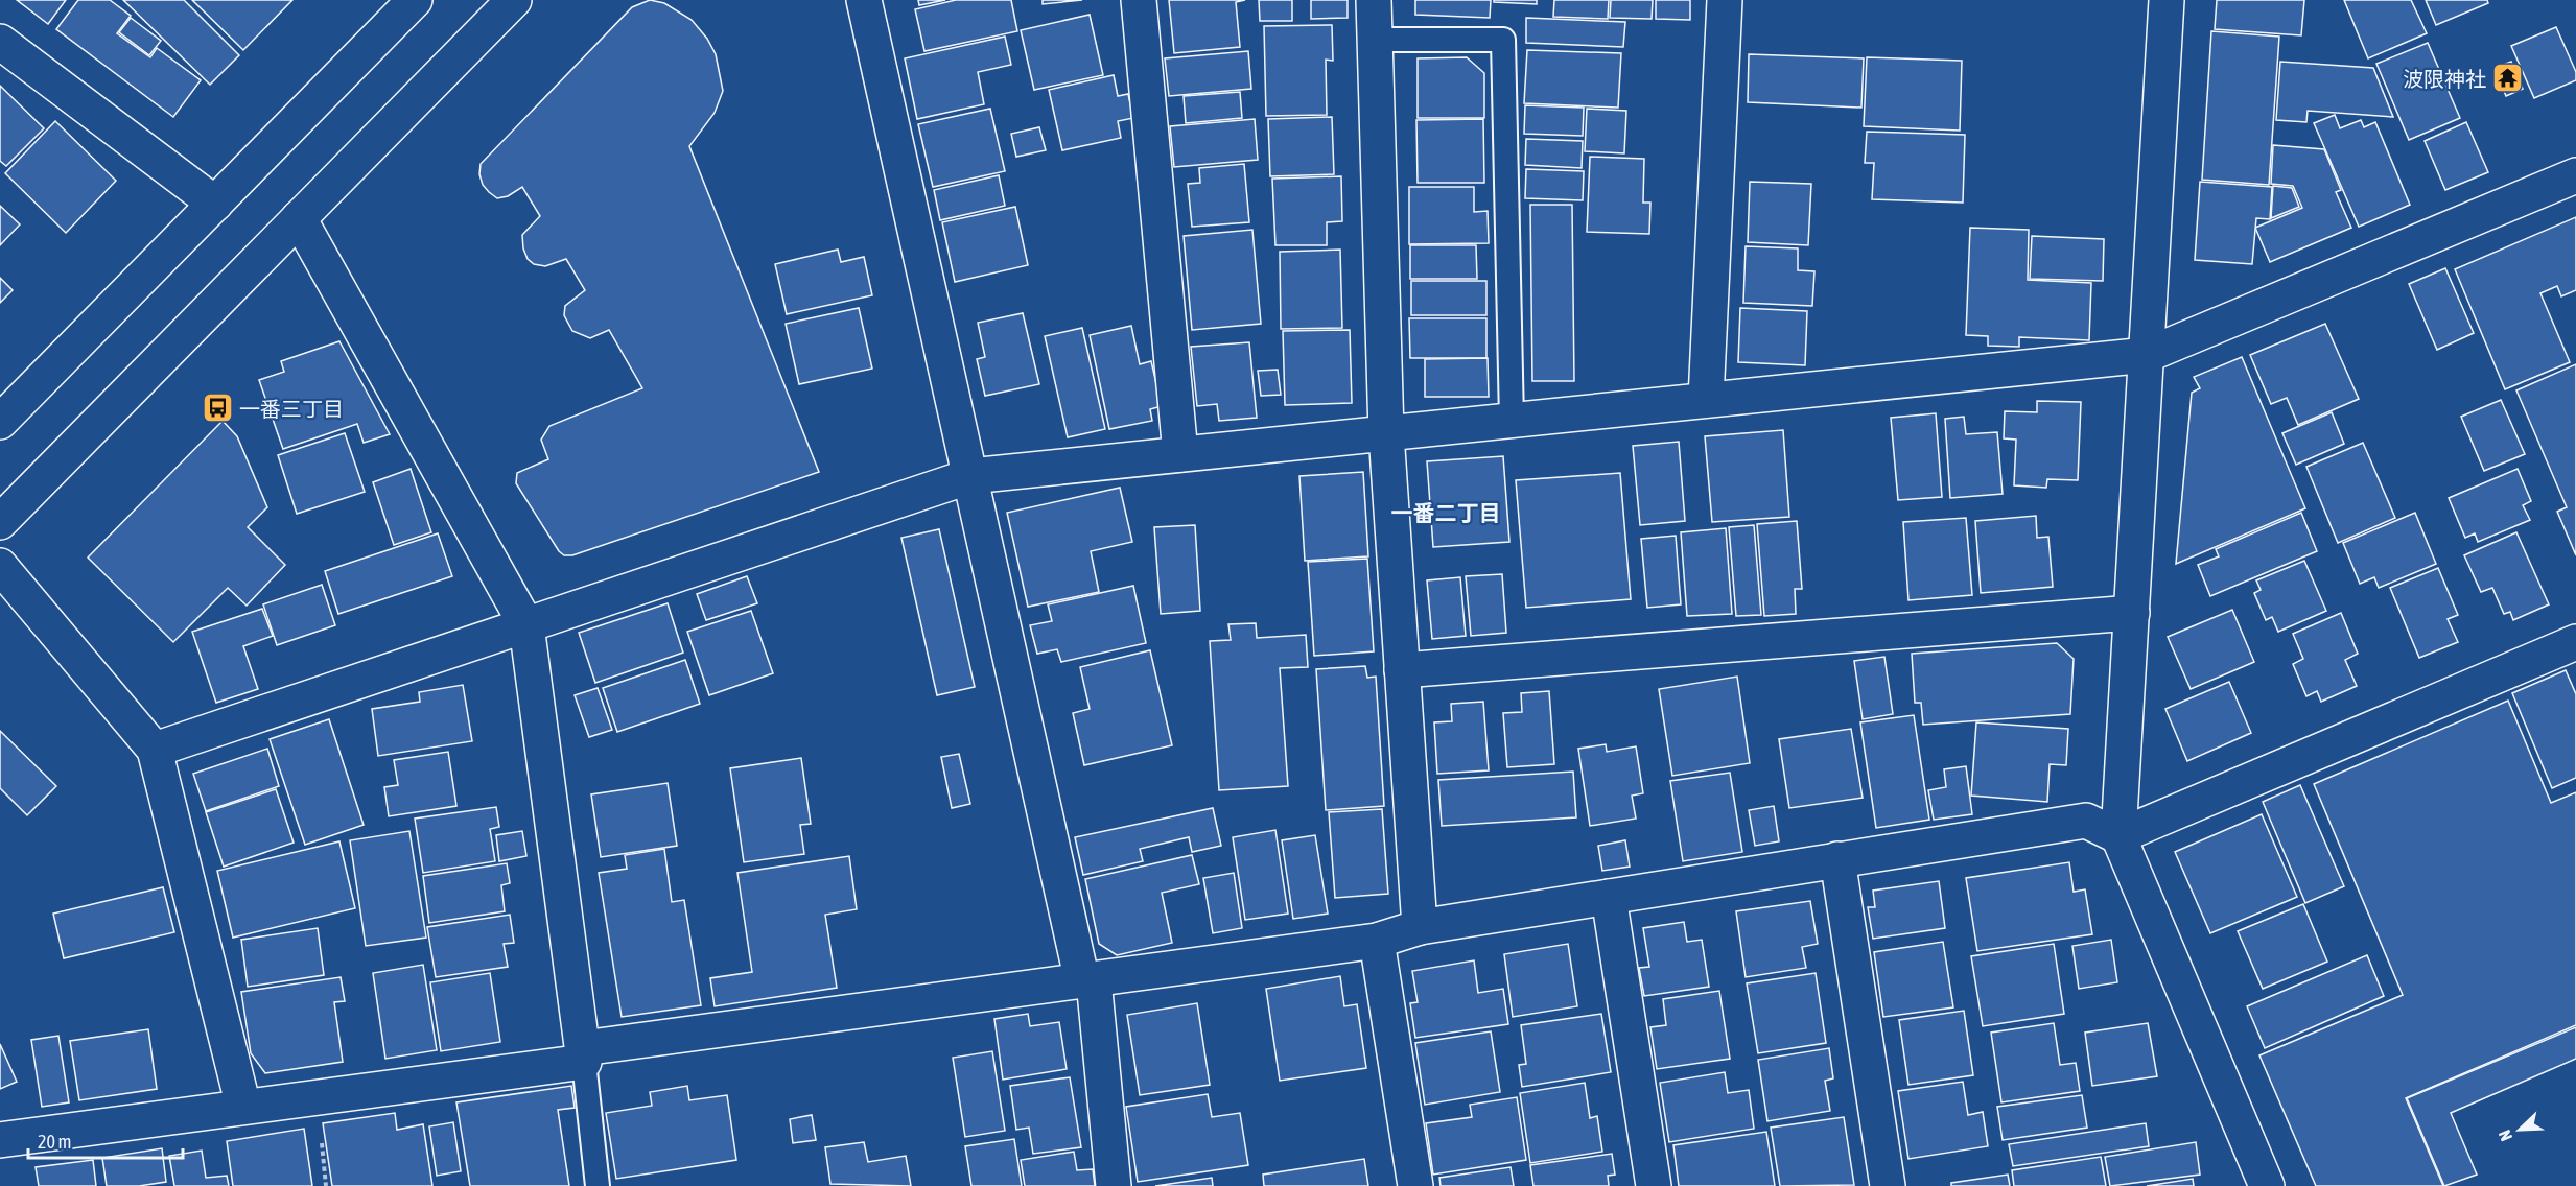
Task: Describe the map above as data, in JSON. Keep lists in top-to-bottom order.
{
  "districts": ["一番二丁目"],
  "places": {
    "temple": ["波限神社"],
    "bus stop": ["一番三丁目"]
  },
  "scale_bar": "20 m",
  "north": "bottom left"
}
